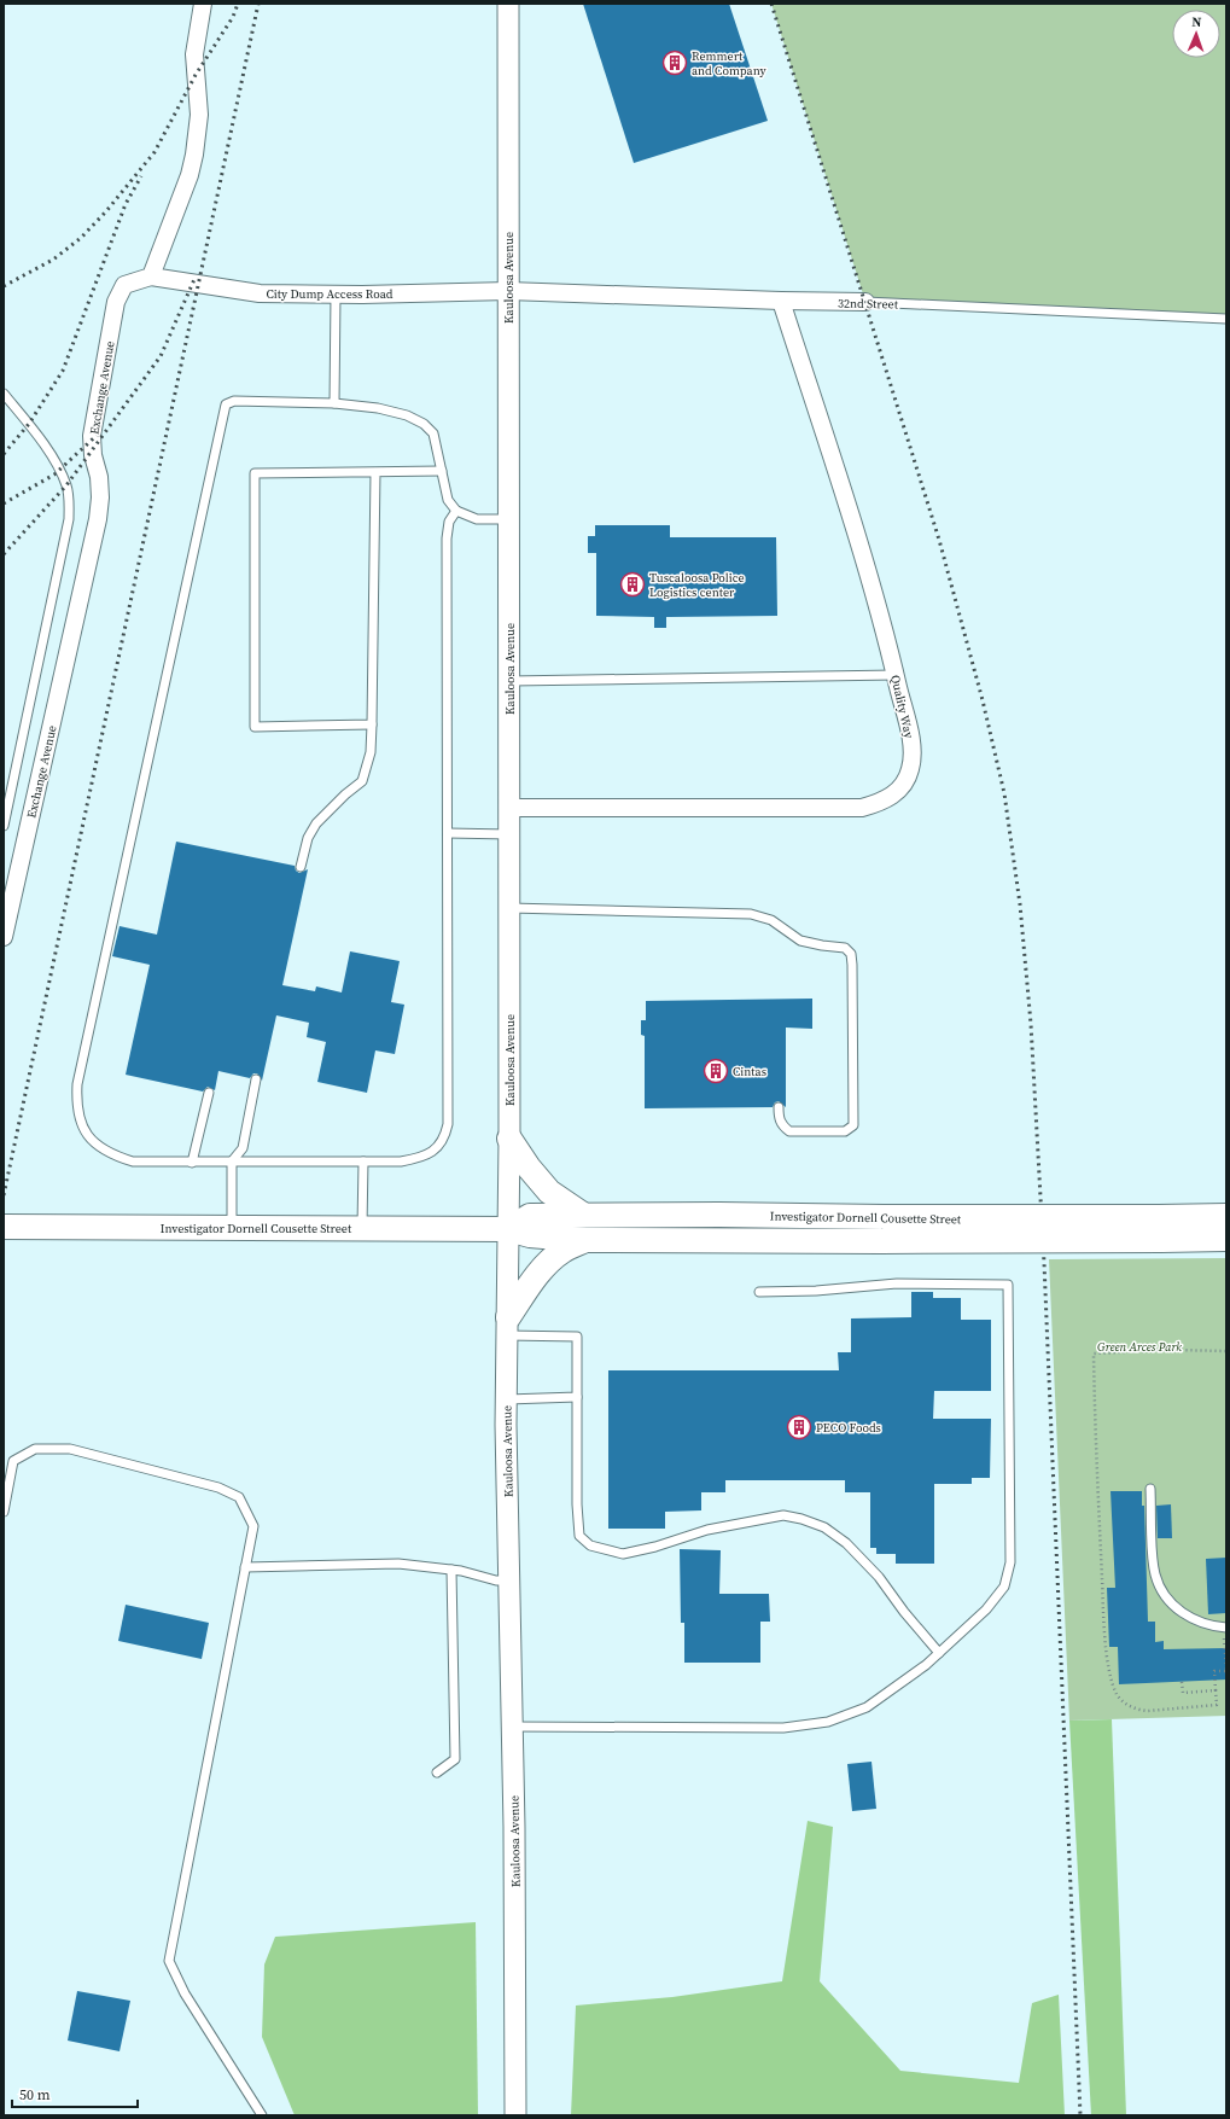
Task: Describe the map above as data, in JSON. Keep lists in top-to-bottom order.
{
  "streets": {
    "main road": ["Investigator Dornell Cousette Street"],
    "street": [
      "Kauloosa Avenue",
      "City Dump Access Road",
      "32nd Street",
      "Exchange Avenue",
      "Quality Way"
    ]
  },
  "crossings": [
    ["Kauloosa Avenue", "City Dump Access Road"],
    ["Kauloosa Avenue", "32nd Street"],
    ["Kauloosa Avenue", "Quality Way"],
    ["Kauloosa Avenue", "Investigator Dornell Cousette Street"],
    ["City Dump Access Road", "32nd Street"],
    ["City Dump Access Road", "Exchange Avenue"],
    ["32nd Street", "Quality Way"]
  ],
  "parks": ["Green Arces Park"],
  "places": {
    "building": [
      "Remmert and Company",
      "Tuscaloosa Police Logistics center",
      "Cintas",
      "PECO Foods"
    ]
  },
  "scale_bar": "50 m",
  "north": "top"
}
